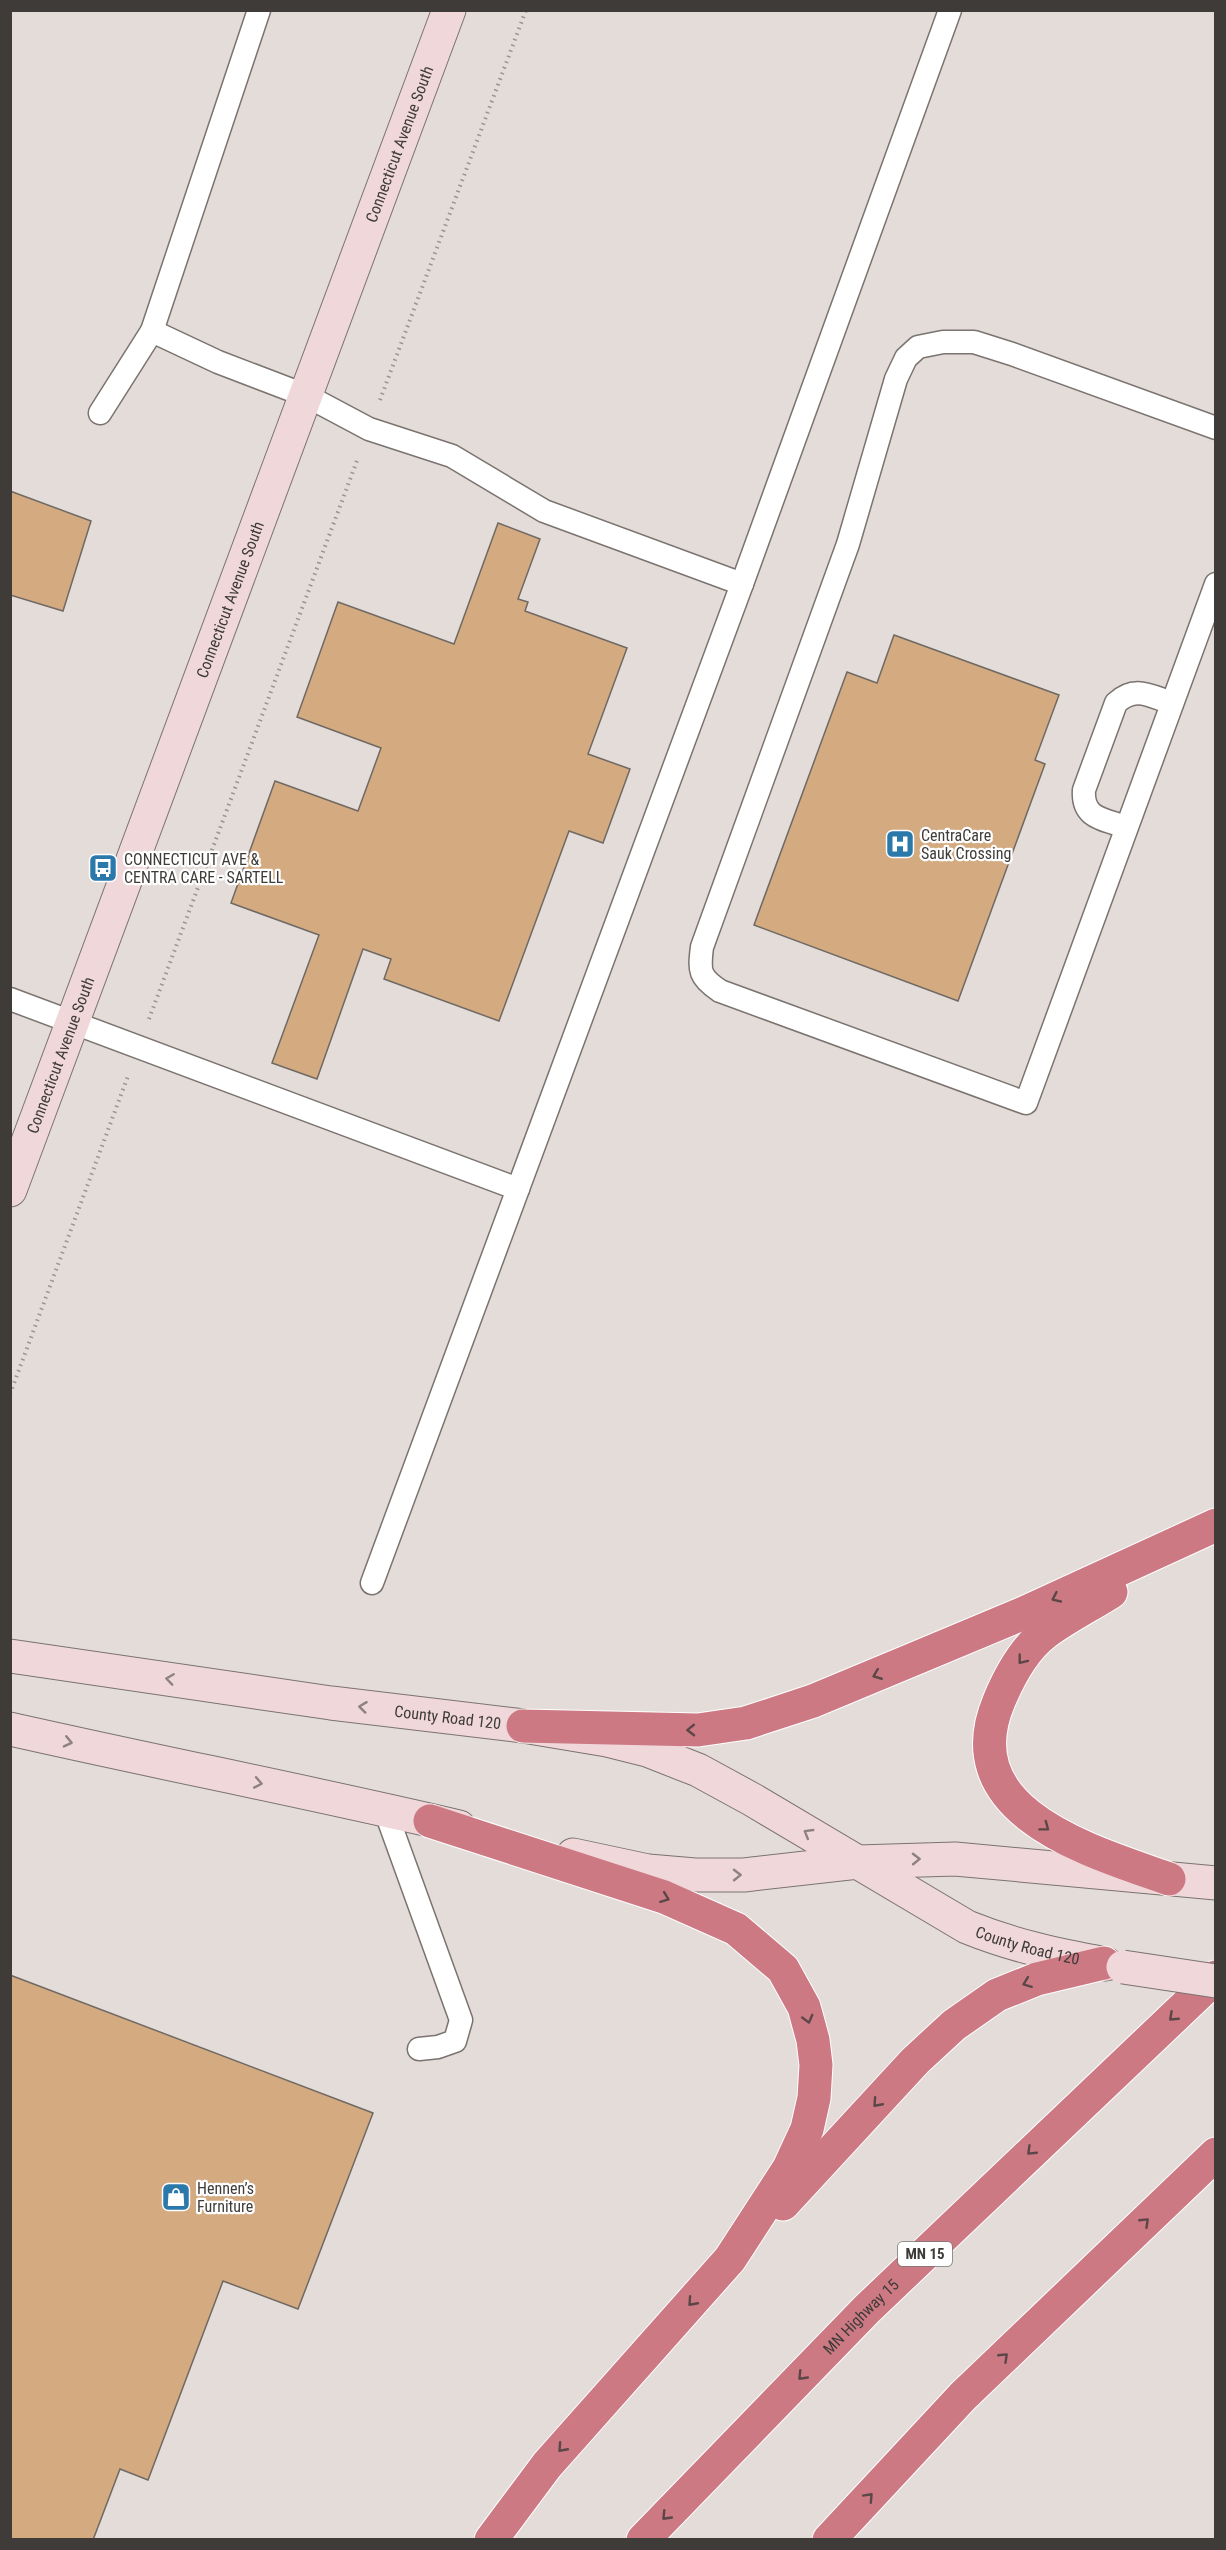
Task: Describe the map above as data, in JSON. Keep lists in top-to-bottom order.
{
  "streets": {
    "highway": ["MN 15", "MN Highway 15"],
    "street": ["Connecticut Avenue South", "County Road 120"]
  },
  "crossings": [
    ["County Road 120", "MN Highway 15"]
  ],
  "places": {
    "hospital": ["CentraCare Sauk Crossing"],
    "bus stop": ["CONNECTICUT AVE & CENTRA CARE - SARTELL"],
    "shop": ["Hennen’s Furniture"]
  }
}
